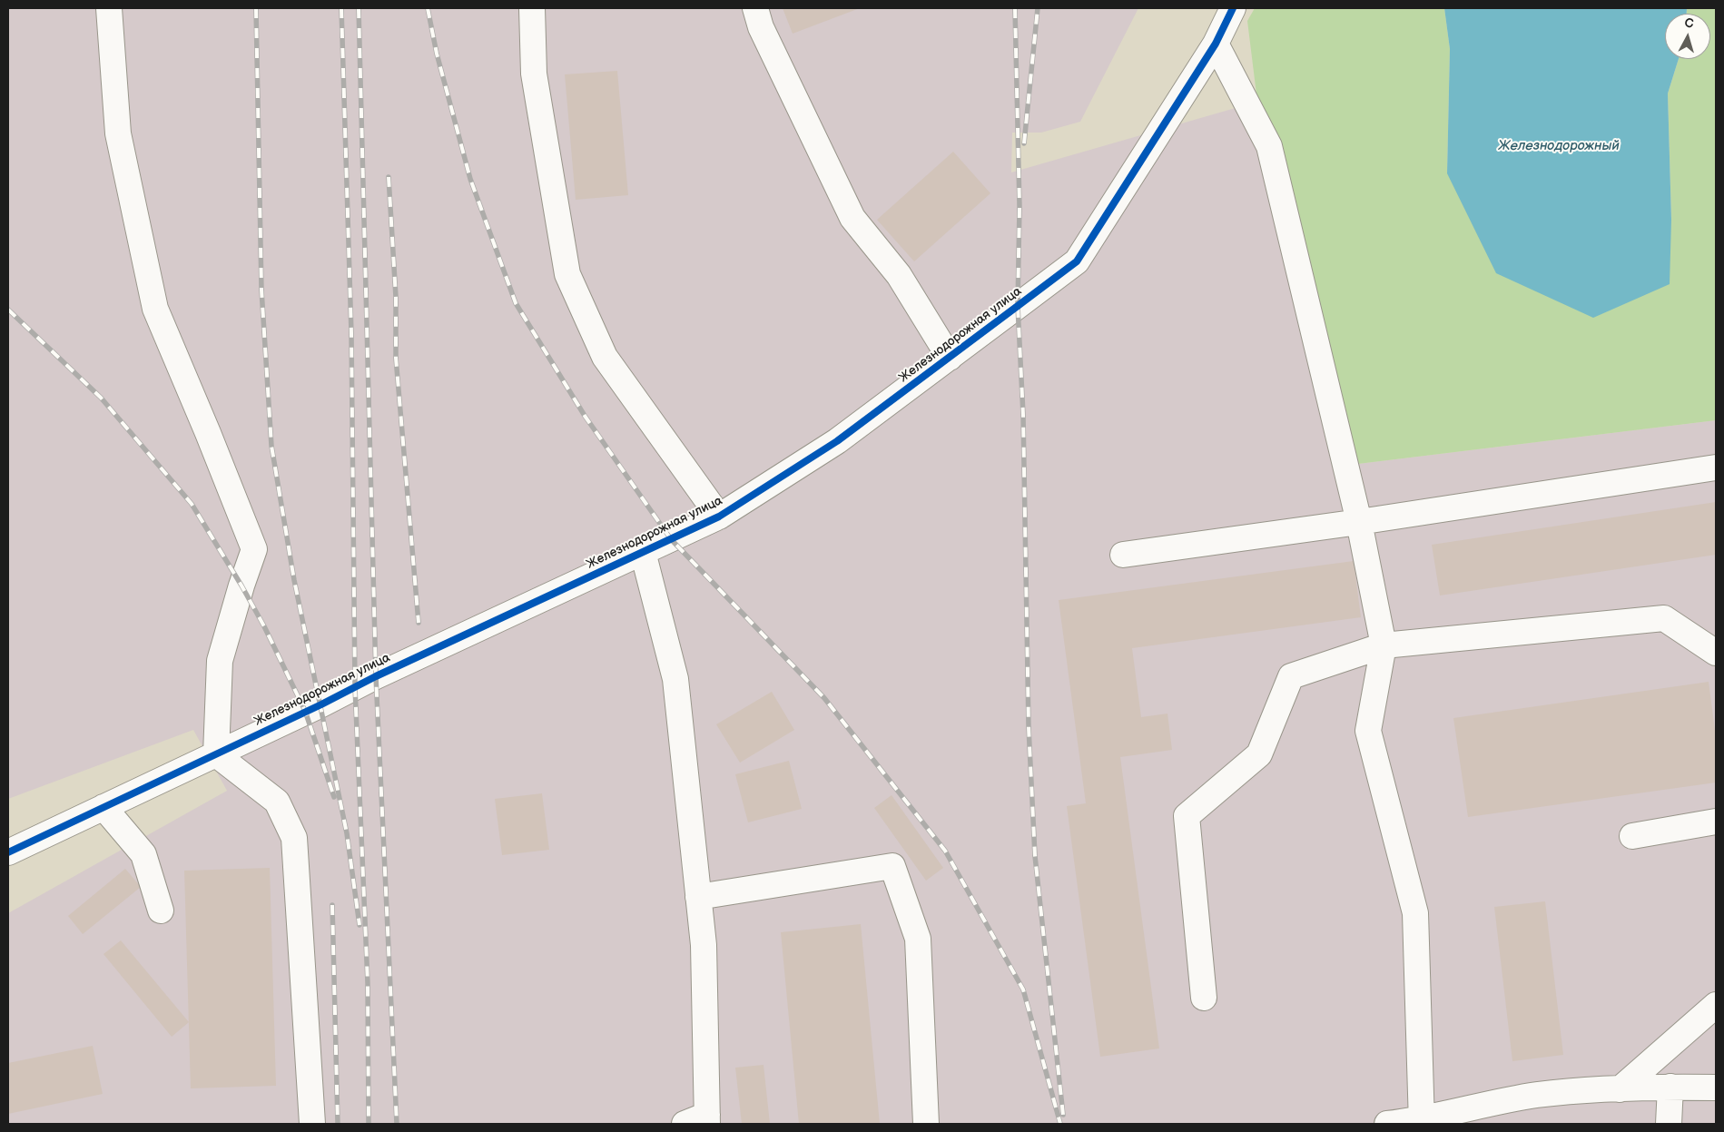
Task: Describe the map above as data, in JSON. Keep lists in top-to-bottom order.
{
  "streets": {
    "street": ["Железнодорожная улица"]
  },
  "water": ["Железнодорожный"],
  "north": "top"
}
